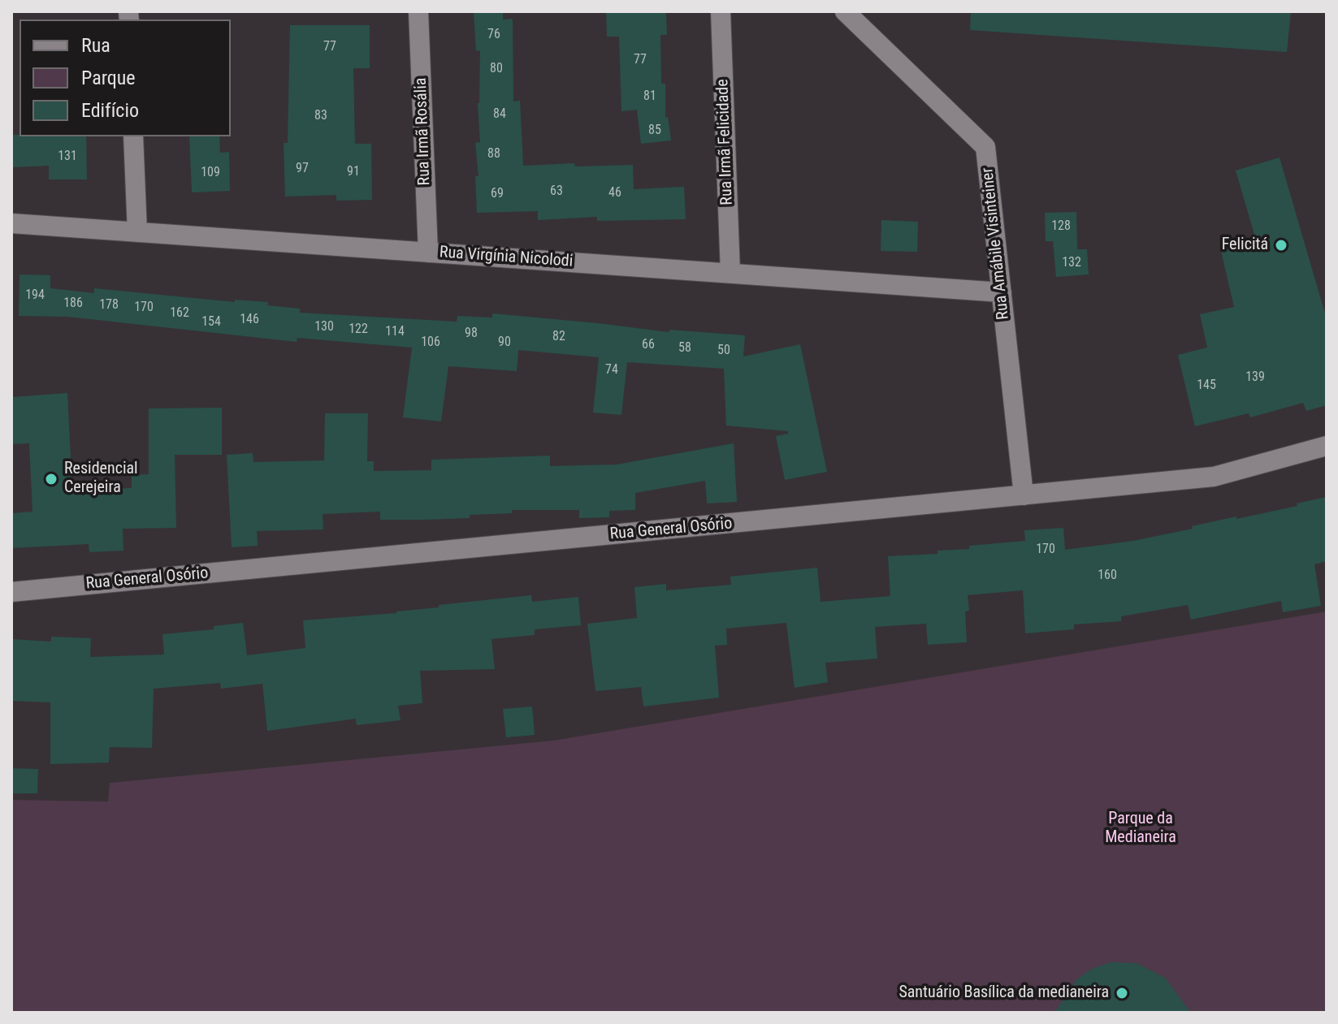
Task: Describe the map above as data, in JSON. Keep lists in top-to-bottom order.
{
  "streets": {
    "street": [
      "Rua Irmã Rosália",
      "Rua Irmã Felicidade",
      "Rua Amábile Visinteiner",
      "Rua Virgínia Nicolodi",
      "Rua General Osório"
    ]
  },
  "crossings": [
    ["Rua Irmã Rosália", "Rua Virgínia Nicolodi"],
    ["Rua Irmã Felicidade", "Rua Virgínia Nicolodi"],
    ["Rua Amábile Visinteiner", "Rua Virgínia Nicolodi"],
    ["Rua Amábile Visinteiner", "Rua General Osório"]
  ],
  "parks": ["Parque da Medianeira"],
  "places": ["Felicitá", "Residencial Cerejeira", "Santuário Basílica da medianeira"],
  "house_numbers": [
    "76",
    "77",
    "77",
    "80",
    "81",
    "84",
    "83",
    "85",
    "88",
    "131",
    "97",
    "91",
    "109",
    "63",
    "46",
    "69",
    "128",
    "132",
    "194",
    "186",
    "178",
    "170",
    "162",
    "146",
    "154",
    "130",
    "122",
    "114",
    "98",
    "82",
    "106",
    "90",
    "66",
    "58",
    "50",
    "74",
    "139",
    "145",
    "170",
    "160"
  ],
  "legend": ["Rua", "Parque", "Edifício"]
}
